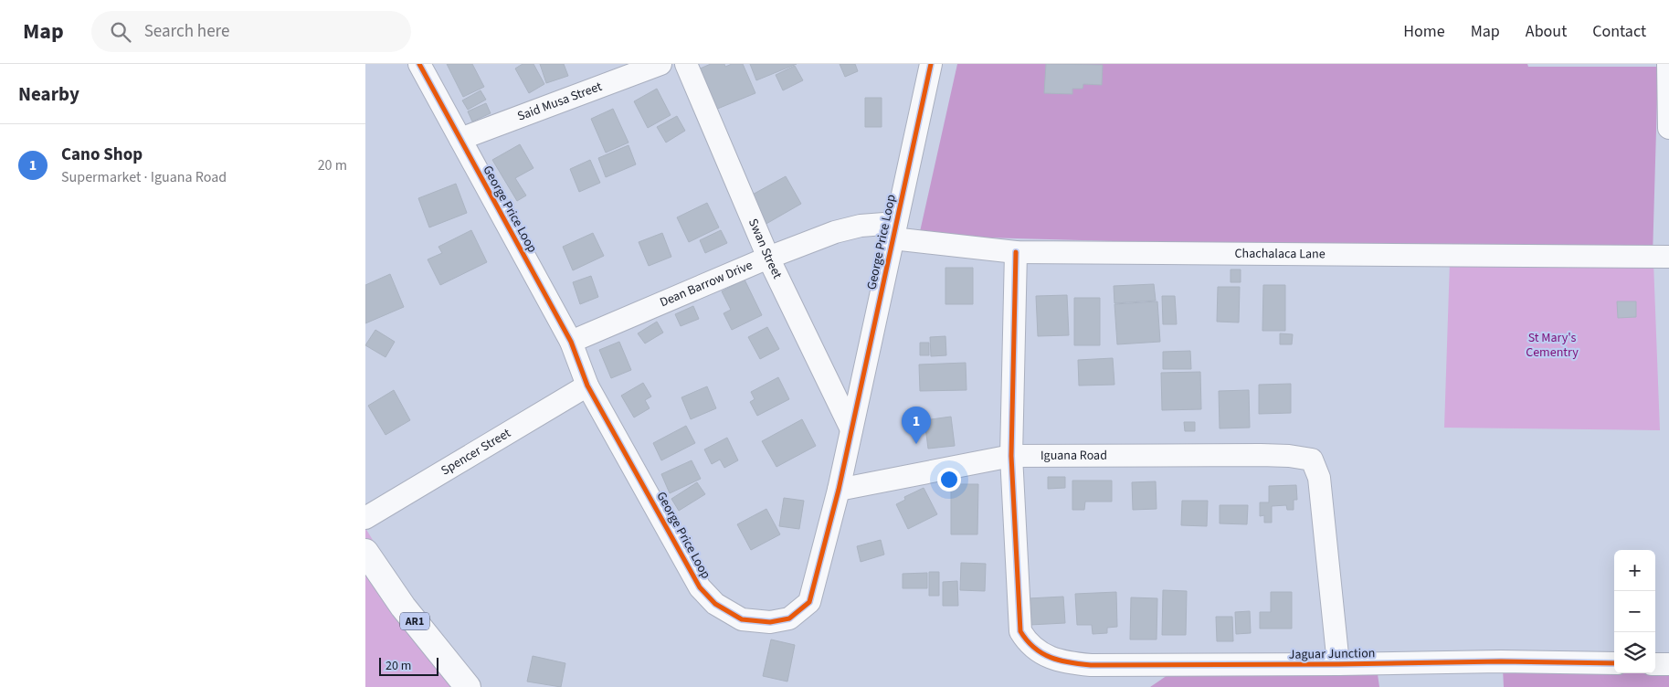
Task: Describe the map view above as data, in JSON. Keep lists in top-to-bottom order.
{
  "streets": {
    "highway": ["AR1"],
    "street": [
      "Said Musa Street",
      "George Price Loop",
      "Swan Street",
      "Chachalaca Lane",
      "Dean Barrow Drive",
      "Spencer Street",
      "Iguana Road",
      "Jaguar Junction"
    ]
  },
  "crossings": [
    ["Said Musa Street", "George Price Loop"],
    ["George Price Loop", "Swan Street"],
    ["George Price Loop", "Chachalaca Lane"],
    ["George Price Loop", "Dean Barrow Drive"],
    ["George Price Loop", "Spencer Street"],
    ["George Price Loop", "Iguana Road"],
    ["Swan Street", "Dean Barrow Drive"],
    ["Chachalaca Lane", "Dean Barrow Drive"],
    ["Iguana Road", "Jaguar Junction"]
  ],
  "parks": ["St Mary's Cementry"],
  "scale_bar": "20 m",
  "page": {
    "header": "Map",
    "search": "Search here",
    "nav": [
      "Home",
      "Map",
      "About",
      "Contact"
    ],
    "heading": "Nearby",
    "list": [
      {
        "mark": "1",
        "name": "Cano Shop",
        "note": "Supermarket · Iguana Road",
        "value": "20 m"
      }
    ],
    "pins": "1",
    "map_buttons": ["+", "−"],
    "scale": "20 m"
  }
}
